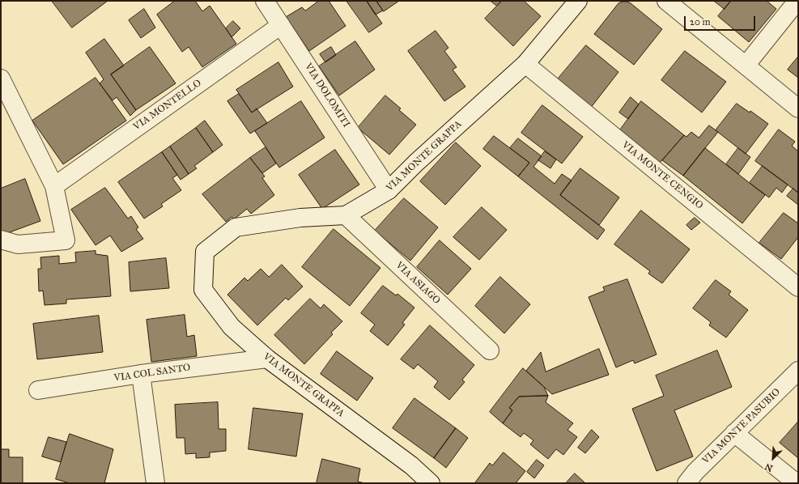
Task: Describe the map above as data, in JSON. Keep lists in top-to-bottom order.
{
  "streets": {
    "street": [
      "VIA DOLOMITI",
      "VIA MONTELLO",
      "VIA MONTE GRAPPA",
      "VIA MONTE CENGIO",
      "VIA ASIAGO",
      "VIA COL SANTO",
      "VIA MONTE PASUBIO"
    ]
  },
  "crossings": [
    ["VIA DOLOMITI", "VIA MONTELLO"],
    ["VIA DOLOMITI", "VIA MONTE GRAPPA"],
    ["VIA MONTE GRAPPA", "VIA MONTE CENGIO"],
    ["VIA MONTE GRAPPA", "VIA ASIAGO"],
    ["VIA MONTE GRAPPA", "VIA COL SANTO"]
  ],
  "scale_bar": "20 m",
  "north": "bottom left"
}
